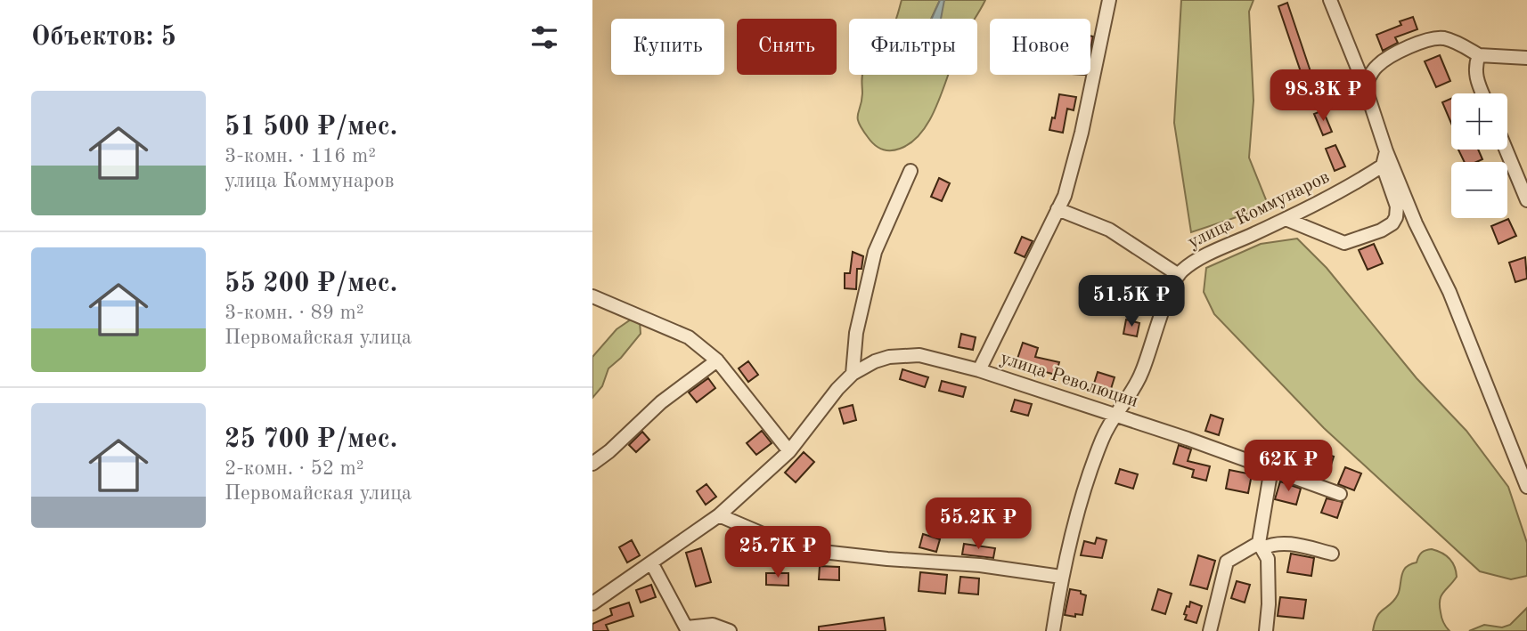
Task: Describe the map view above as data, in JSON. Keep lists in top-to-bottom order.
{
  "streets": {
    "street": ["улица Коммунаров", "улица Революции"]
  },
  "crossings": [
    ["улица Коммунаров", "улица Революции"]
  ],
  "page": {
    "heading": "Объектов: 5",
    "chip": [
      "Купить",
      "Снять",
      "Фильтры",
      "Новое"
    ],
    "price": [
      "98.3K ₽",
      "51.5K ₽",
      "62K ₽",
      "55.2K ₽",
      "25.7K ₽"
    ],
    "list": [
      {
        "name": "51 500 ₽/мес.",
        "note": "3-комн. · 116 m² · улица Коммунаров"
      },
      {
        "name": "55 200 ₽/мес.",
        "note": "3-комн. · 89 m² · Первомайская улица"
      },
      {
        "name": "25 700 ₽/мес.",
        "note": "2-комн. · 52 m² · Первомайская улица"
      }
    ],
    "map_buttons": ["+", "−"]
  }
}
